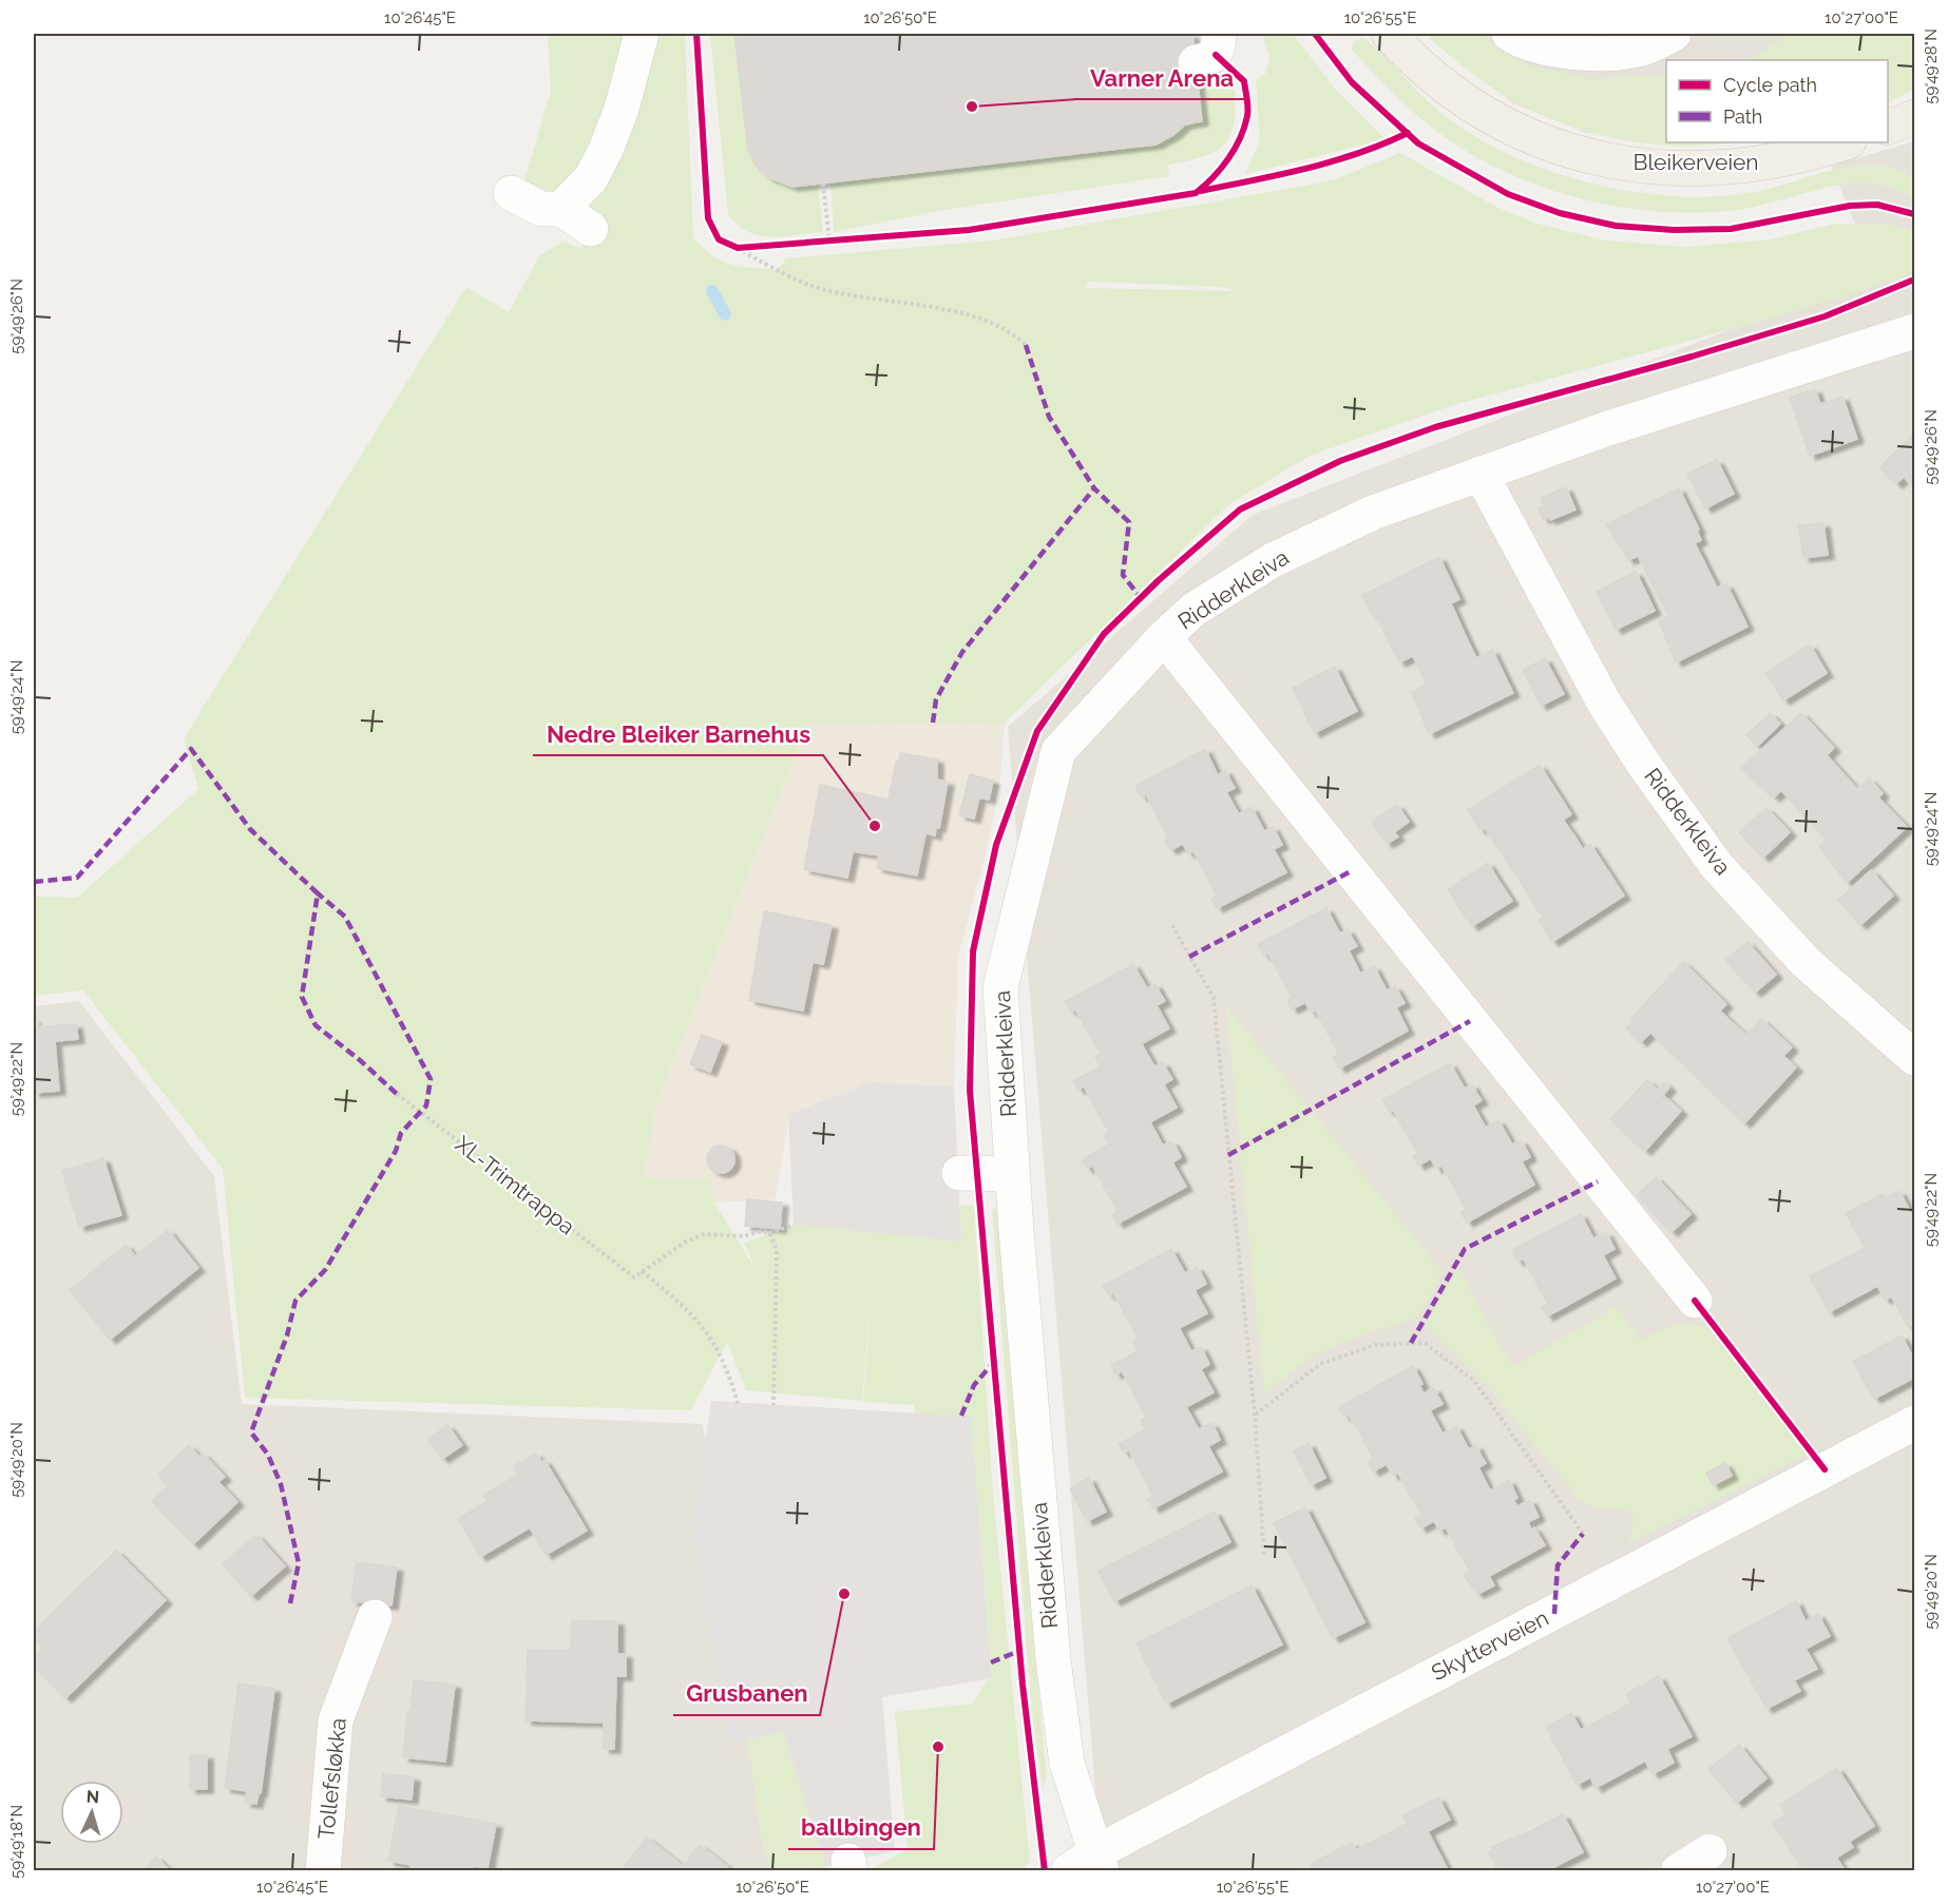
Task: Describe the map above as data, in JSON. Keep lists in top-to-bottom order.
{
  "streets": {
    "main road": ["Bleikerveien"],
    "street": ["Ridderkleiva", "Skytterveien", "Tollefsløkka"],
    "path": ["XL-Trimtrappa"]
  },
  "crossings": [
    ["Ridderkleiva", "Skytterveien"]
  ],
  "places": [
    "Varner Arena",
    "Nedre Bleiker Barnehus",
    "Grusbanen",
    "ballbingen"
  ],
  "legend": ["Cycle path", "Path"],
  "north": "top",
  "coordinates": [
    "10°26'45\"E",
    "10°26'50\"E",
    "10°26'55\"E",
    "10°27'00\"E",
    "59°49'28\"N",
    "59°49'26\"N",
    "59°49'24\"N",
    "59°49'22\"N",
    "59°49'20\"N",
    "59°49'18\"N"
  ]
}
